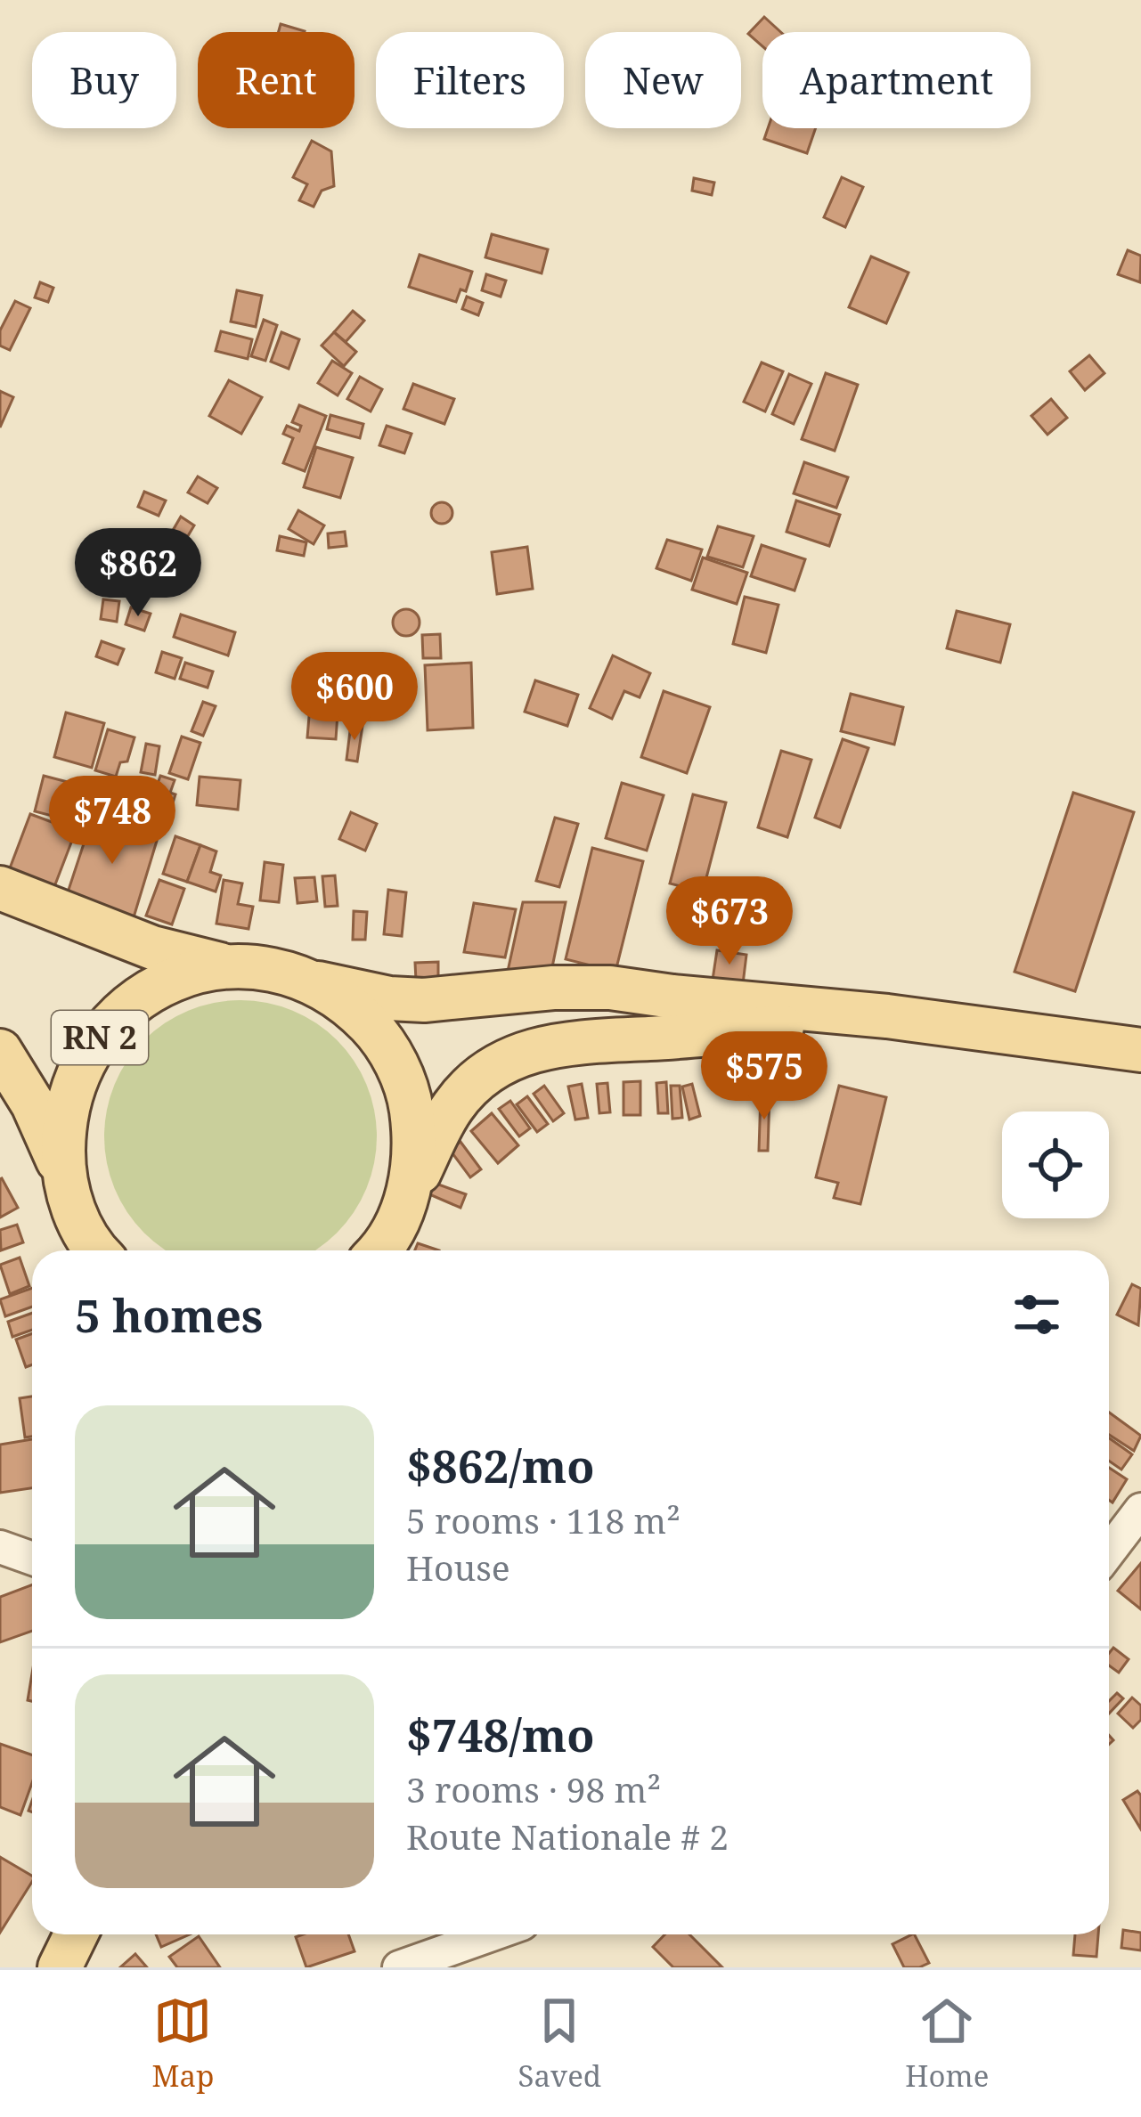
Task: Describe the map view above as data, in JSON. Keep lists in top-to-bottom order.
{
  "streets": {
    "main road": ["RN 2"]
  },
  "page": {
    "chip": [
      "Buy",
      "Rent",
      "Filters",
      "New",
      "Apartment"
    ],
    "price": [
      "$862",
      "$600",
      "$748",
      "$673",
      "$575"
    ],
    "heading": "5 homes",
    "list": [
      {
        "name": "$862/mo",
        "note": "5 rooms · 118 m² · House"
      },
      {
        "name": "$748/mo",
        "note": "3 rooms · 98 m² · Route Nationale # 2"
      }
    ],
    "tabs": ["Map", "Saved", "Home"]
  }
}
